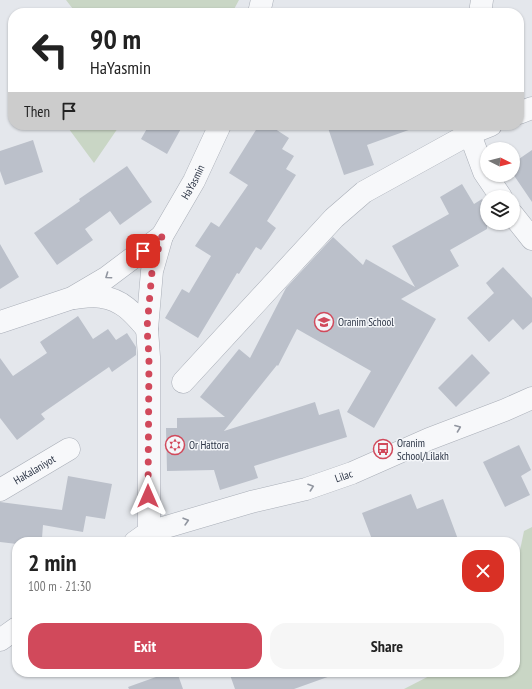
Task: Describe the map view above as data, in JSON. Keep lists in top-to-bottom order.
{
  "streets": {
    "street": ["HaYasmin", "HaKalaniyot", "Lilac"]
  },
  "crossings": [
    ["HaYasmin", "Lilac"]
  ],
  "one_way": ["Lilac"],
  "places": {
    "school or university": ["Oranim School"],
    "synagogue": ["Or Hattora"],
    "bus stop": ["Oranim School/Lilakh"]
  },
  "north": "right",
  "page": {
    "turn": ["90 m", "HaYasmin"],
    "then": "Then",
    "heading": ["2 min", "100 m · 21:30"],
    "buttons": ["Exit", "Share"]
  }
}
